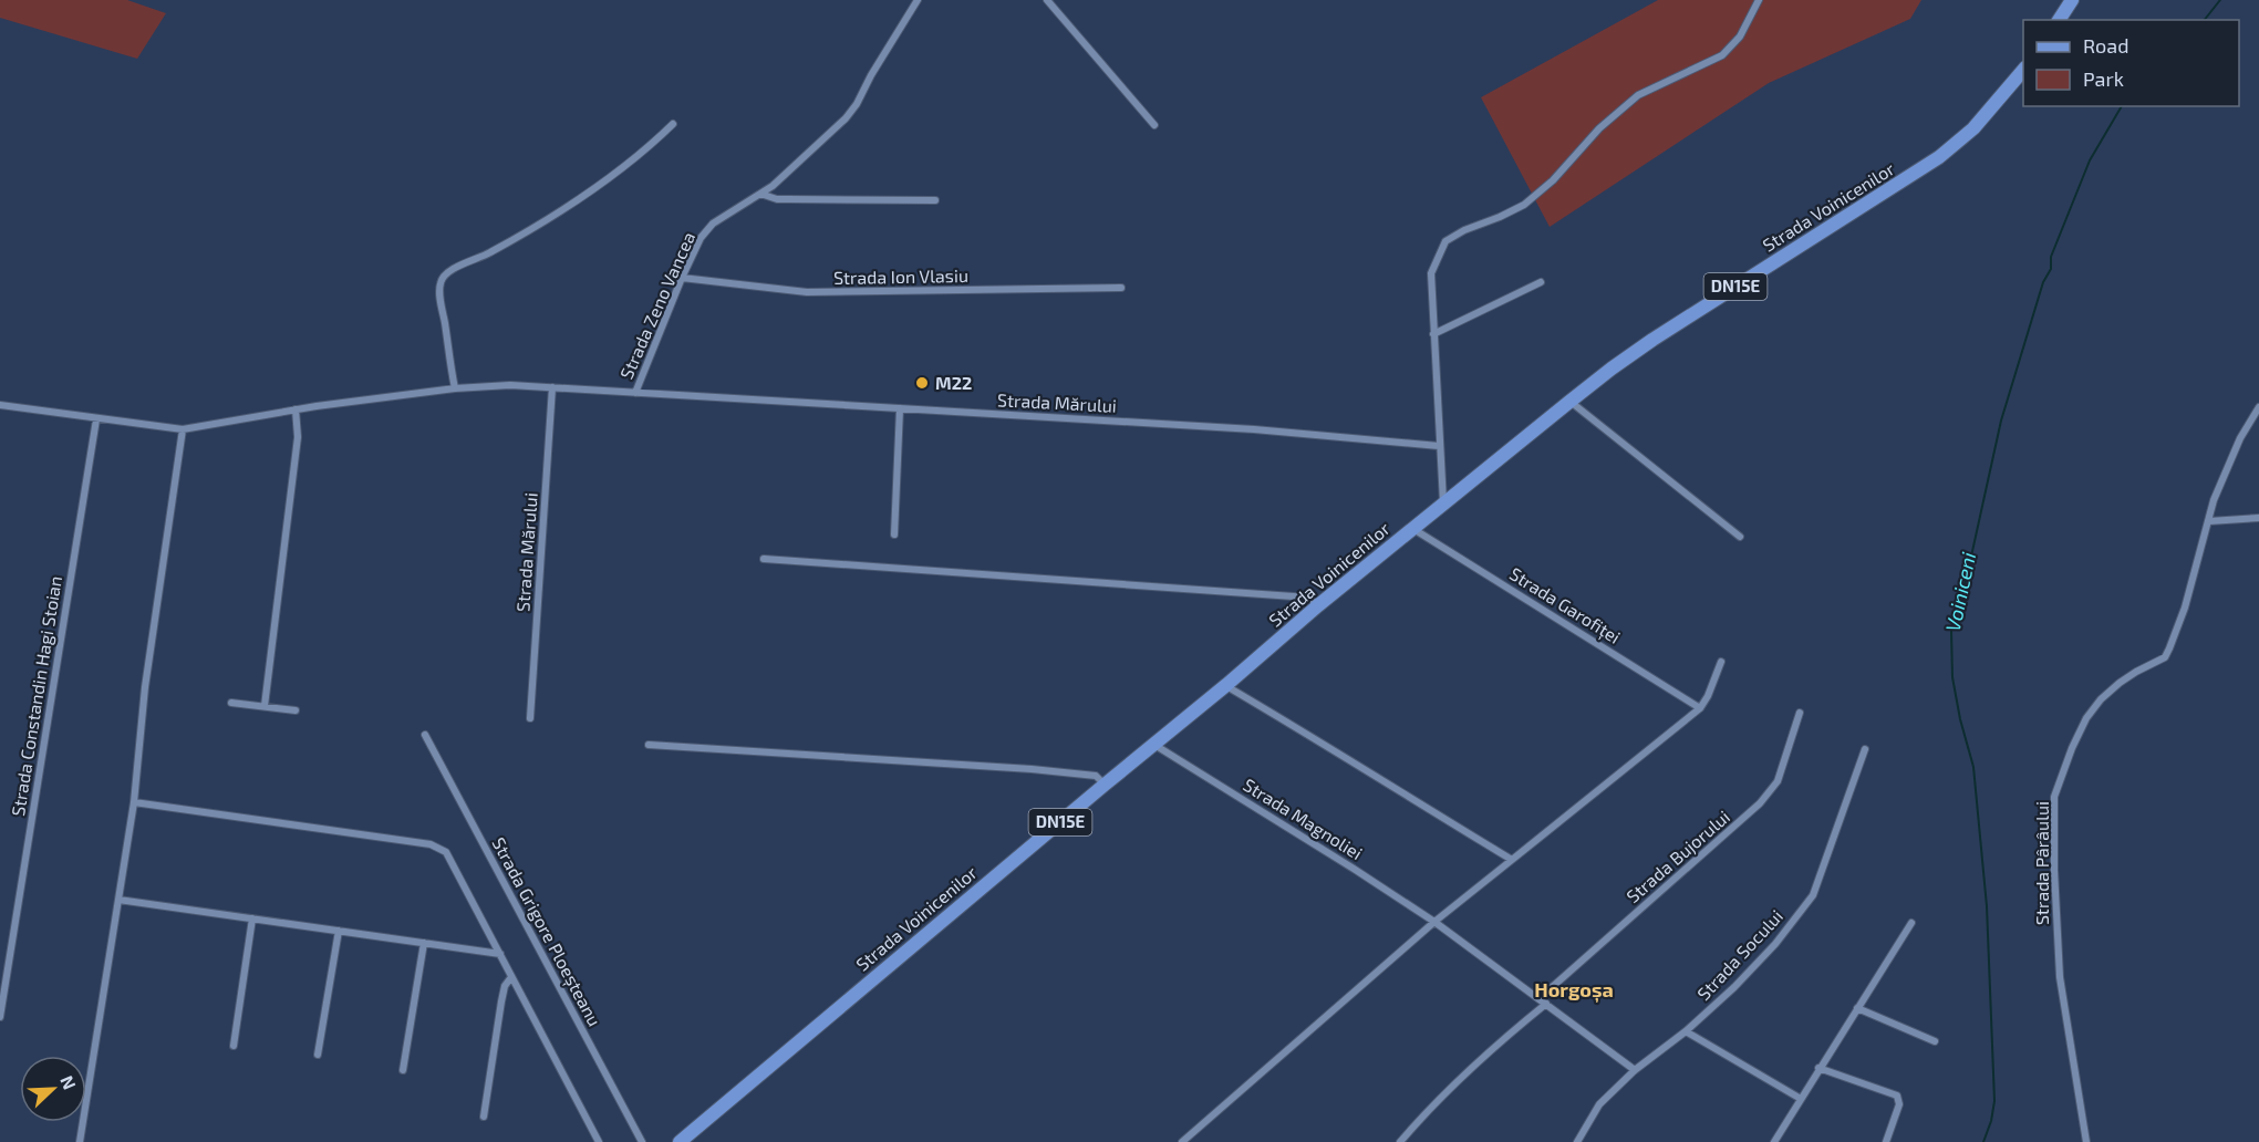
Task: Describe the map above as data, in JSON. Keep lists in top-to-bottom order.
{
  "streets": {
    "main road": ["Strada Voinicenilor", "DN15E"],
    "street": [
      "Strada Ion Vlasiu",
      "Strada Zeno Vancea",
      "Strada Mărului",
      "Strada Garofiței",
      "Strada Constandin Hagi Stoian",
      "Strada Magnoliei",
      "Strada Bujorului",
      "Strada Pârâului",
      "Strada Grigore Ploeșteanu",
      "Strada Socului"
    ]
  },
  "crossings": [
    ["Strada Voinicenilor", "Strada Garofiței"],
    ["Strada Voinicenilor", "Strada Magnoliei"],
    ["Strada Ion Vlasiu", "Strada Zeno Vancea"],
    ["Strada Zeno Vancea", "Strada Mărului"],
    ["Strada Mărului", "Strada Constandin Hagi Stoian"],
    ["Strada Magnoliei", "Strada Bujorului"],
    ["Strada Magnoliei", "Strada Socului"]
  ],
  "districts": ["Horgoșa"],
  "water": ["Voiniceni"],
  "places": ["M22"],
  "legend": ["Road", "Park"],
  "north": "top right"
}
